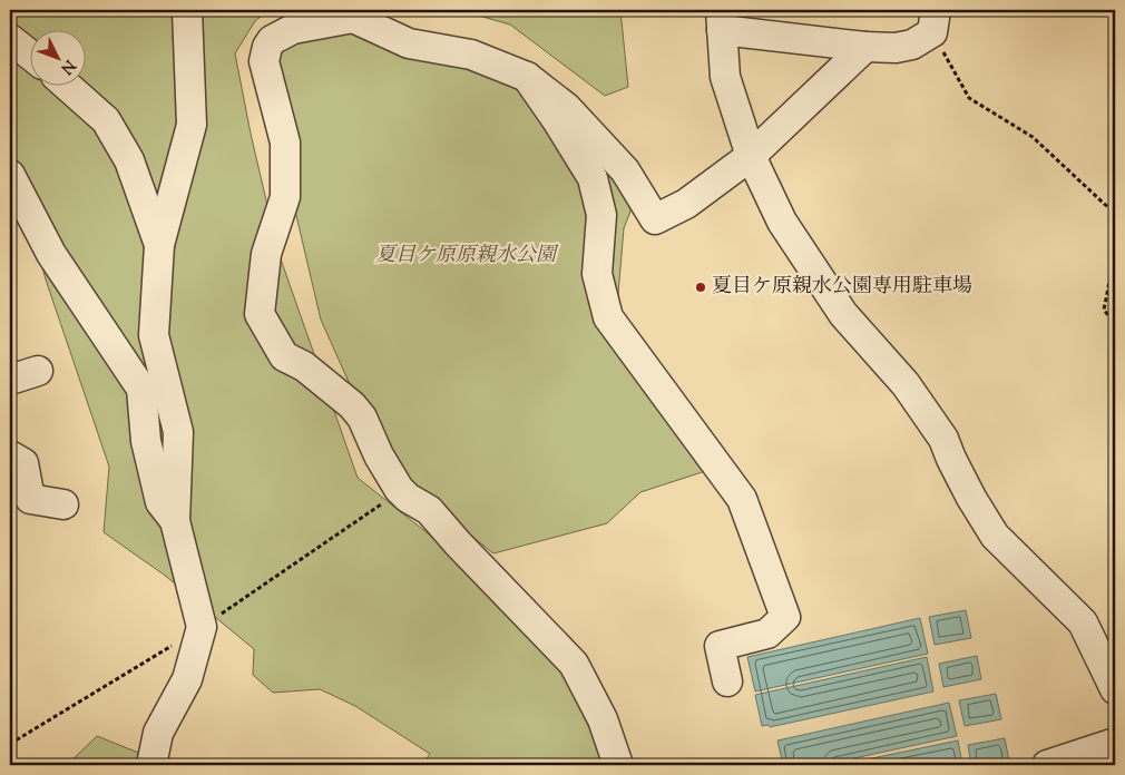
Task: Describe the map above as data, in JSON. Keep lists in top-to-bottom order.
{
  "parks": ["夏目ケ原原親水公園"],
  "places": ["夏目ケ原親水公園専用駐車場"],
  "north": "bottom right"
}
